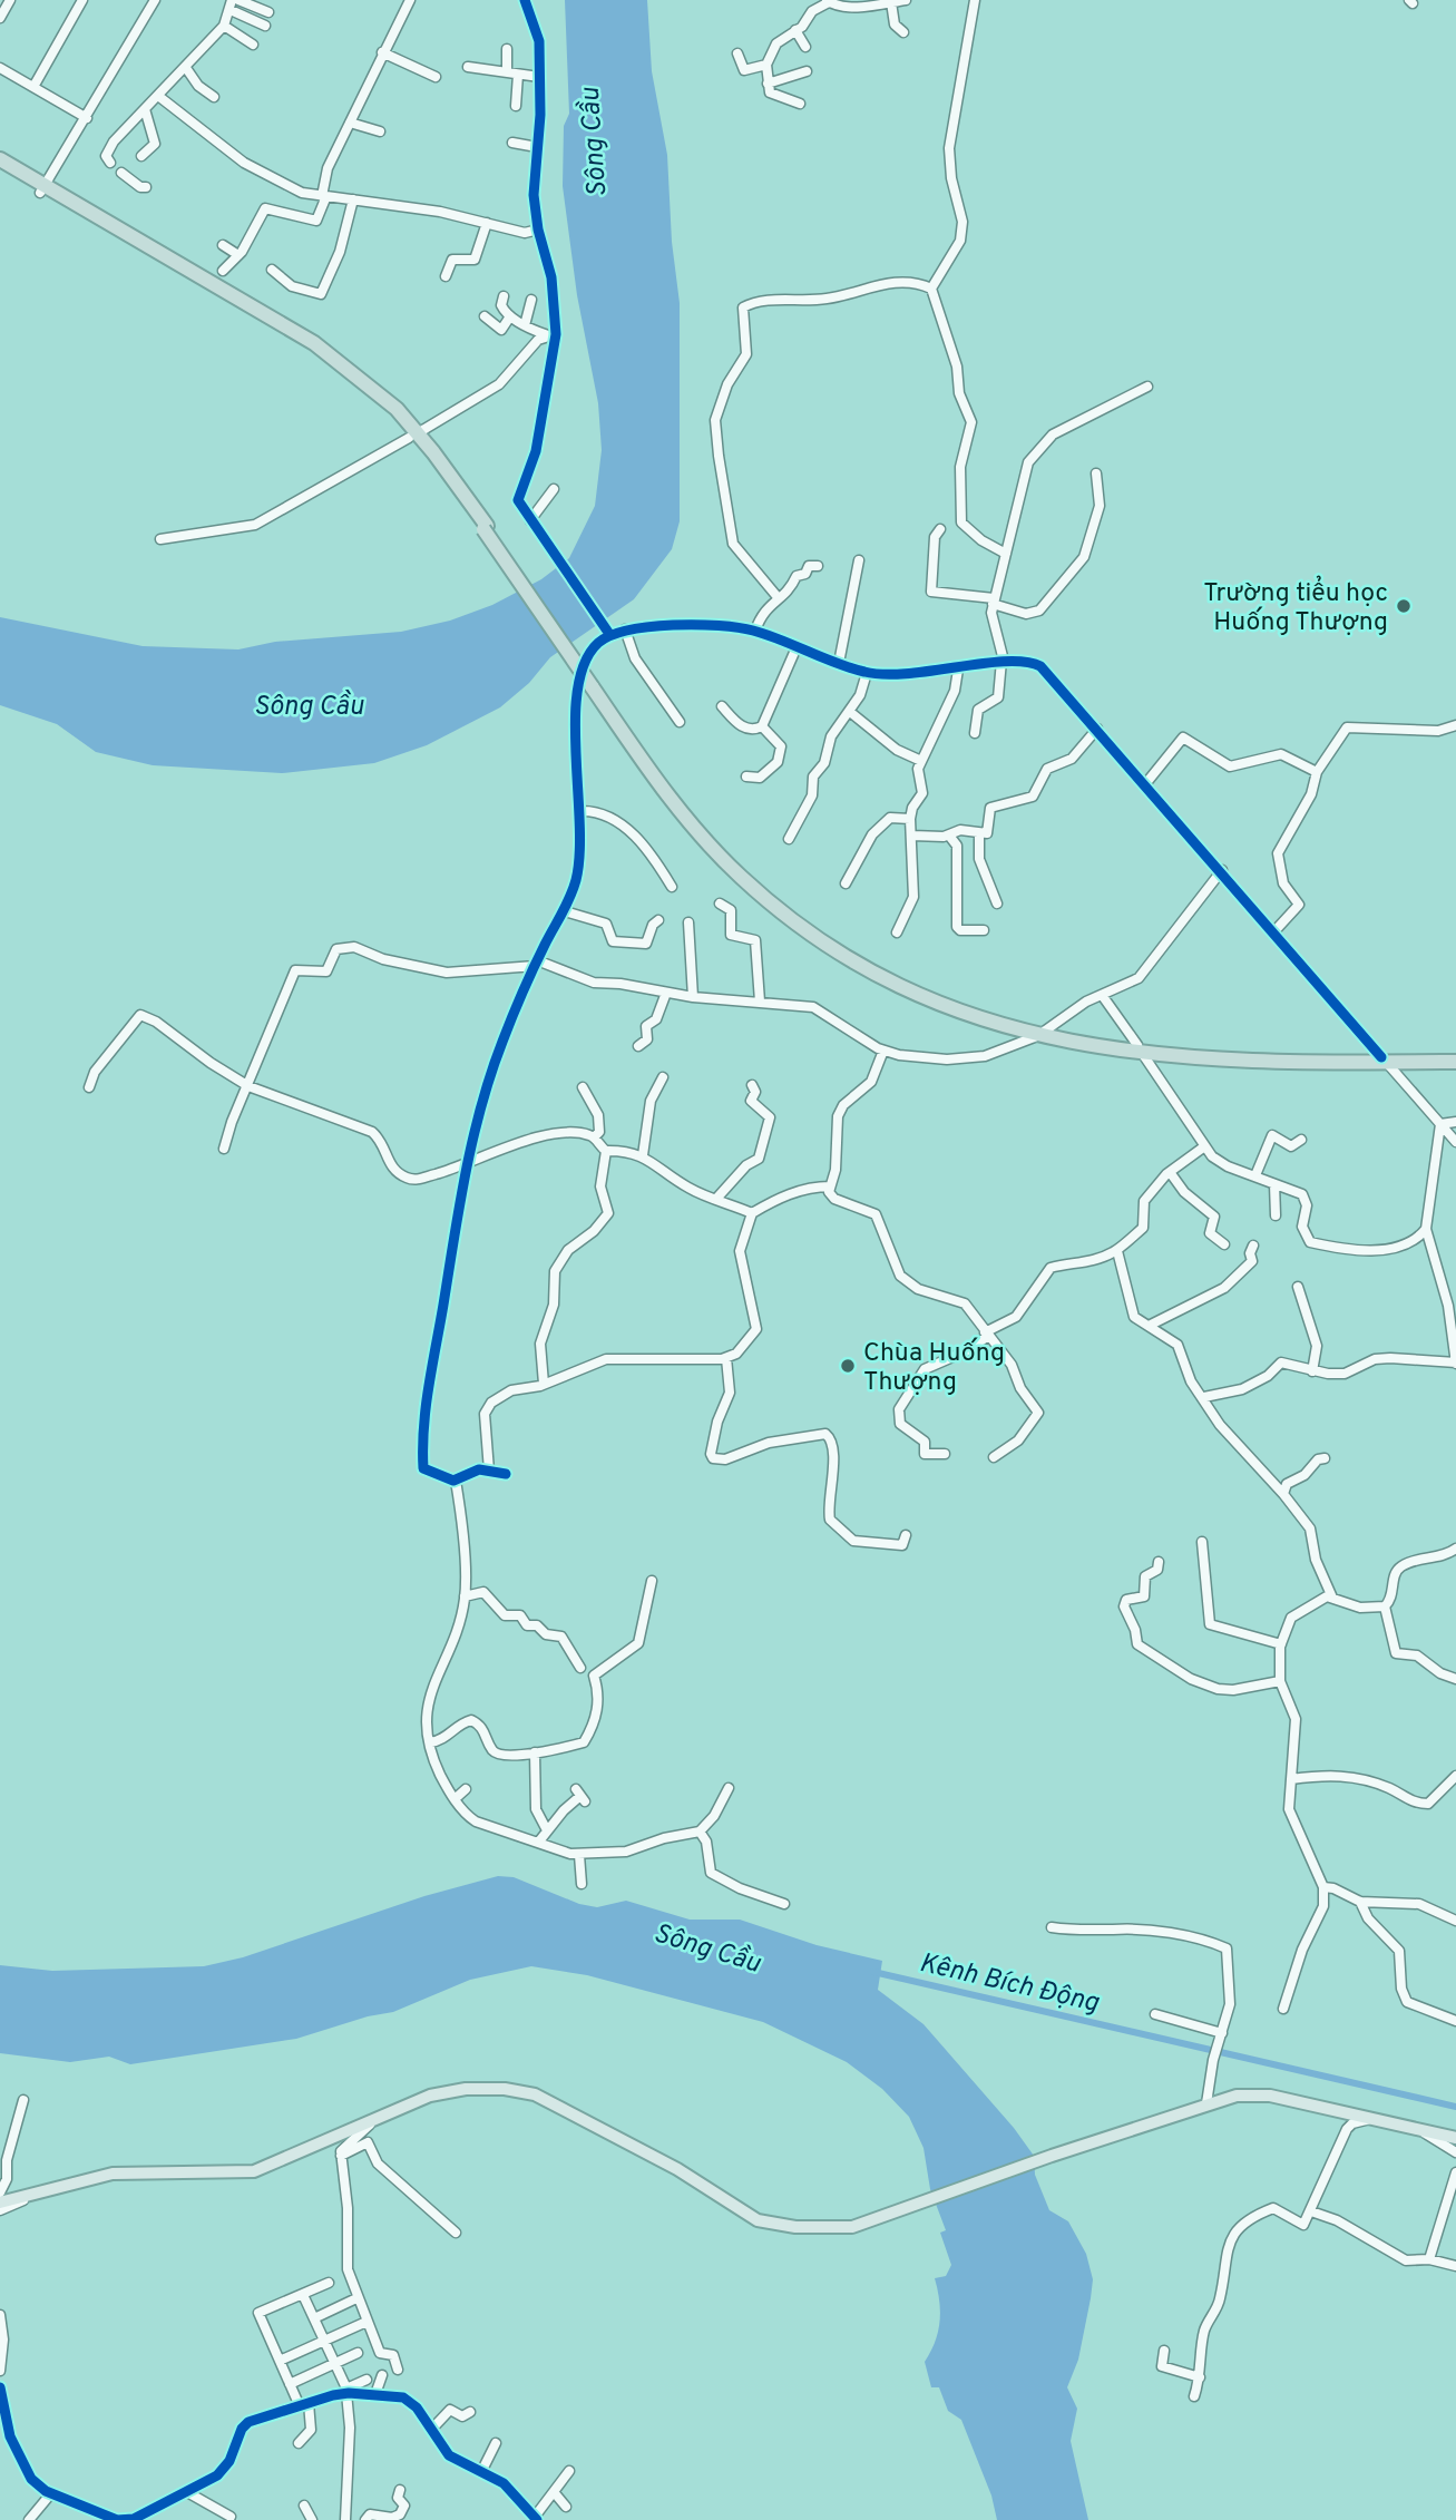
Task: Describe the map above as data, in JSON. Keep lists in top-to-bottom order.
{
  "water": ["Sông Cầu", "Kênh Bích Động"],
  "places": ["Trường tiểu học Huống Thượng", "Chùa Huống Thượng"]
}
